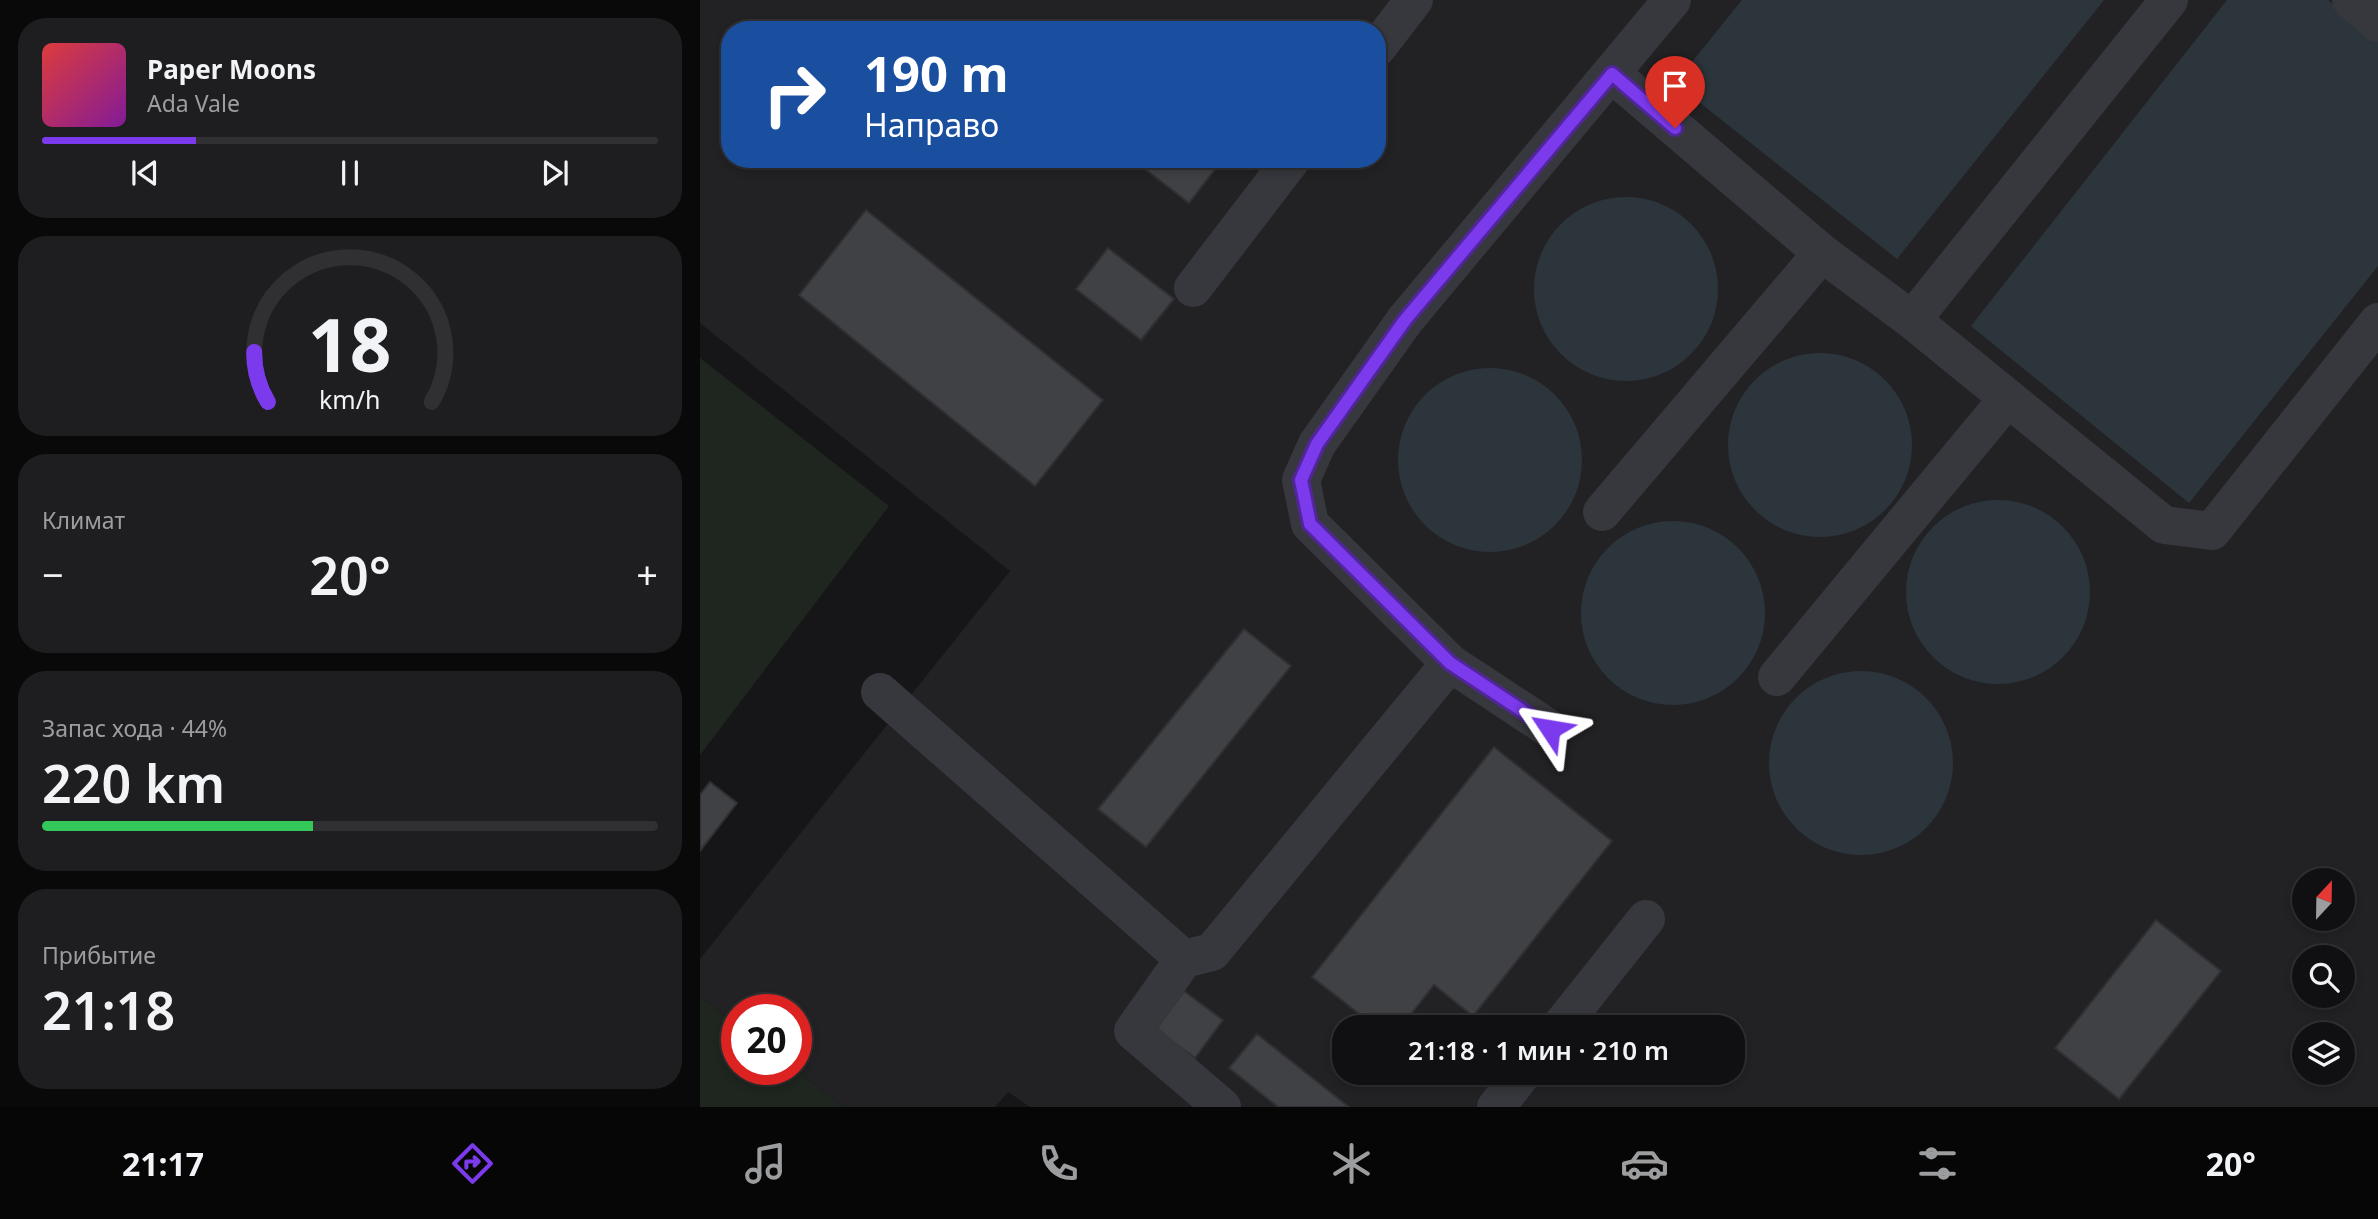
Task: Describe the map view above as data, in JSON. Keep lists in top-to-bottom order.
{
  "north": "top",
  "page": {
    "turn": ["190 m", "Направо"],
    "song": ["Paper Moons", "Ada Vale"],
    "tile": [
      "Климат",
      ["Запас хода · 44%", "220 km"],
      ["Прибытие", "21:18"]
    ],
    "heat": ["−", "20°", "+"],
    "limit": "20",
    "trip": "21:18 · 1 мин · 210 m",
    "tabs": ["21:17", "20°"],
    "gauge": ["18", "km/h"]
  }
}
